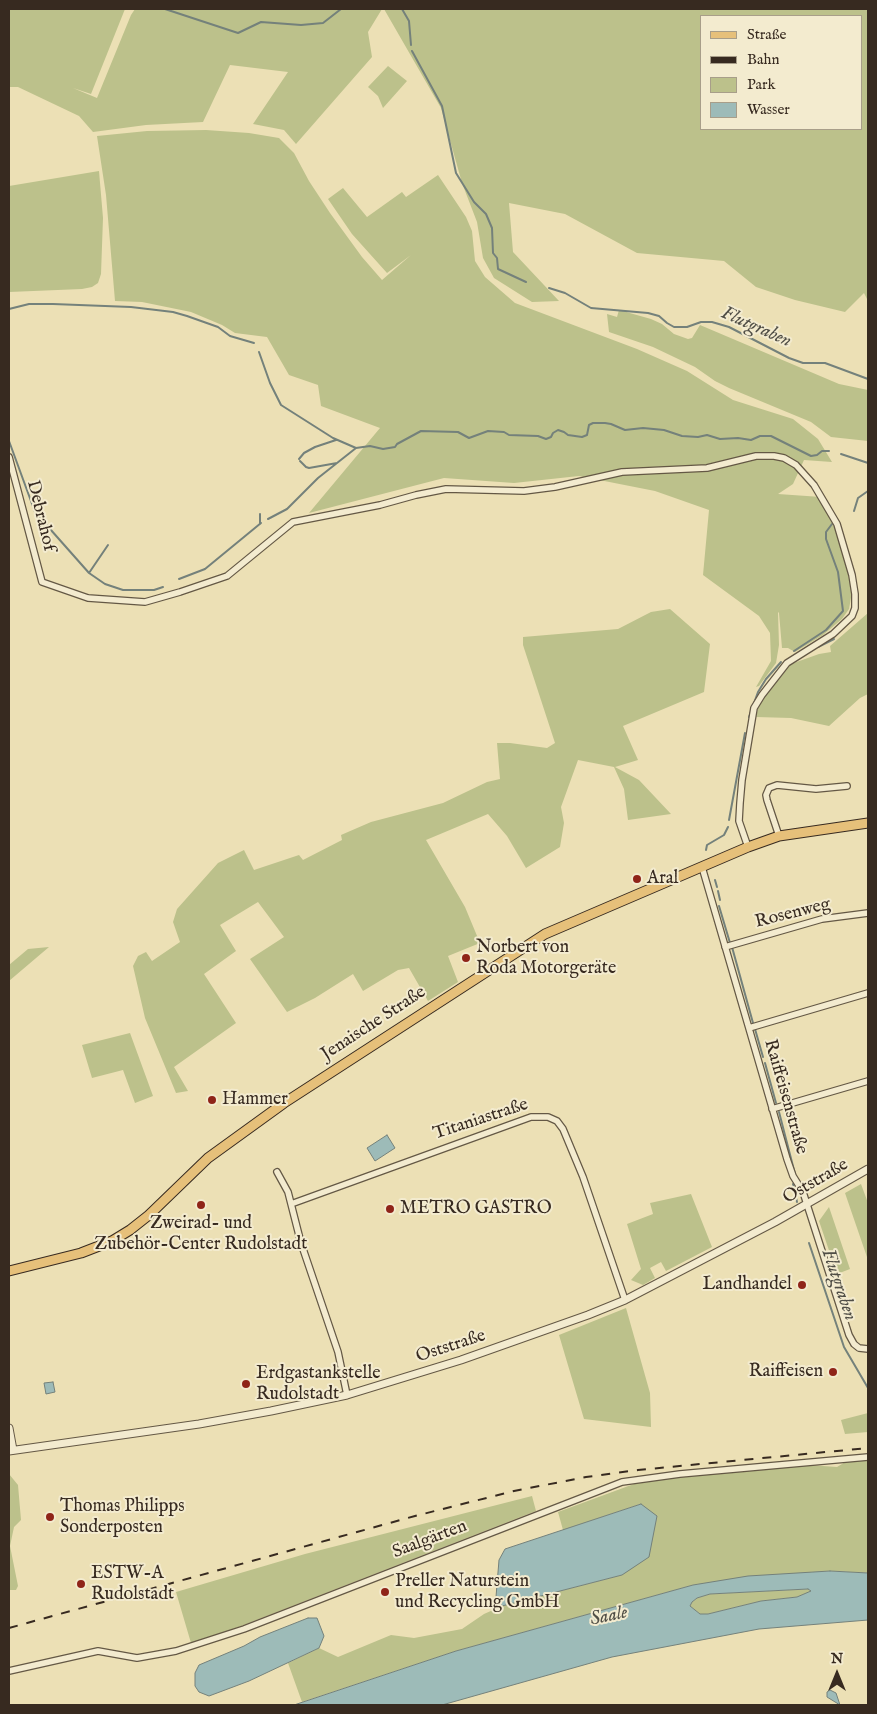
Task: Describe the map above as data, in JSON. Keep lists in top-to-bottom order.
{
  "streets": {
    "main road": ["Jenaische Straße"],
    "street": [
      "Debrahof",
      "Rosenweg",
      "Raiffeisenstraße",
      "Titaniastraße",
      "Oststraße",
      "Saalgärten"
    ]
  },
  "crossings": [
    ["Debrahof", "Jenaische Straße"],
    ["Rosenweg", "Raiffeisenstraße"],
    ["Jenaische Straße", "Raiffeisenstraße"],
    ["Raiffeisenstraße", "Oststraße"],
    ["Titaniastraße", "Oststraße"]
  ],
  "water": ["Flutgraben", "Saale"],
  "places": [
    "Aral",
    "Norbert von Roda Motorgeräte",
    "Hammer",
    "Zweirad- und Zubehör-Center Rudolstadt",
    "METRO GASTRO",
    "Landhandel",
    "Raiffeisen",
    "Erdgastankstelle Rudolstadt",
    "Thomas Philipps Sonderposten",
    "ESTW-A Rudolstadt",
    "Preller Naturstein und Recycling GmbH"
  ],
  "legend": [
    "Straße",
    "Bahn",
    "Park",
    "Wasser"
  ],
  "north": "top"
}
